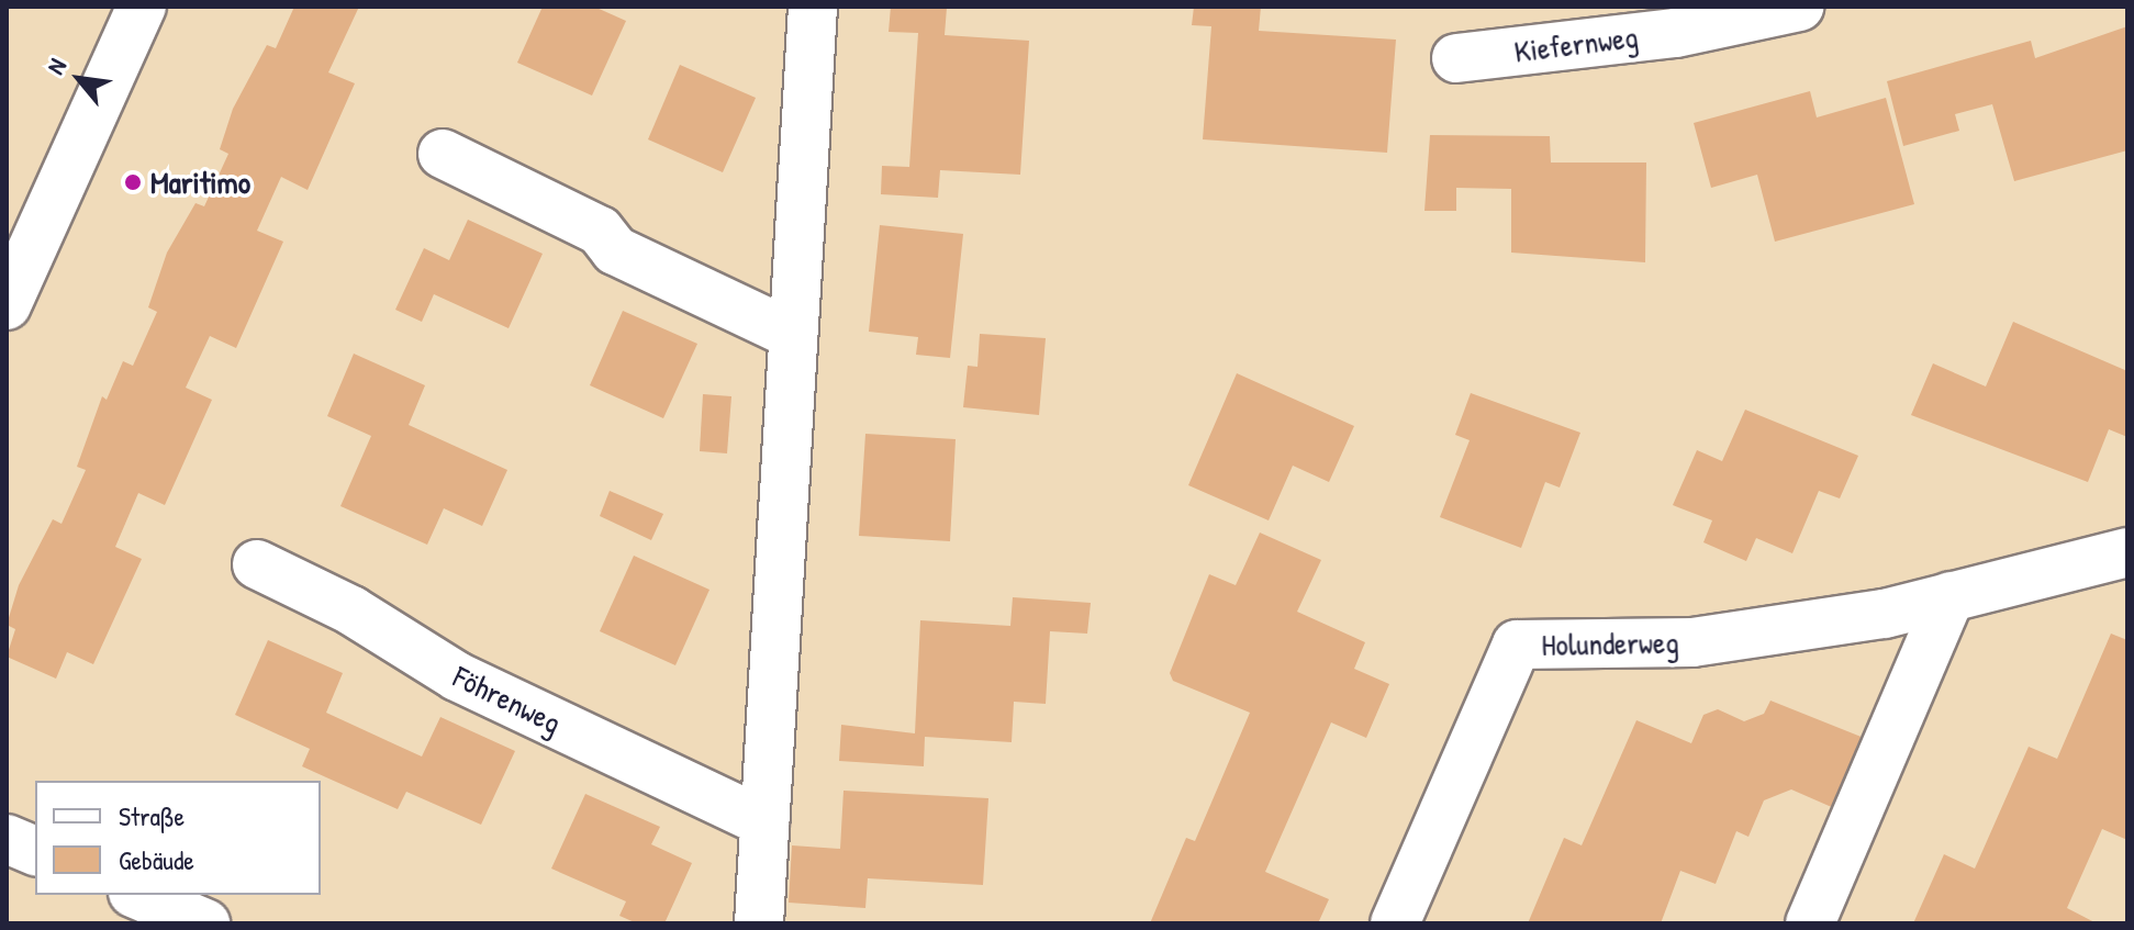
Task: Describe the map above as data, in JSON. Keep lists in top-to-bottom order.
{
  "streets": {
    "street": ["Kiefernweg", "Holunderweg", "Föhrenweg"]
  },
  "places": ["Maritimo"],
  "legend": ["Straße", "Gebäude"],
  "north": "top left"
}
